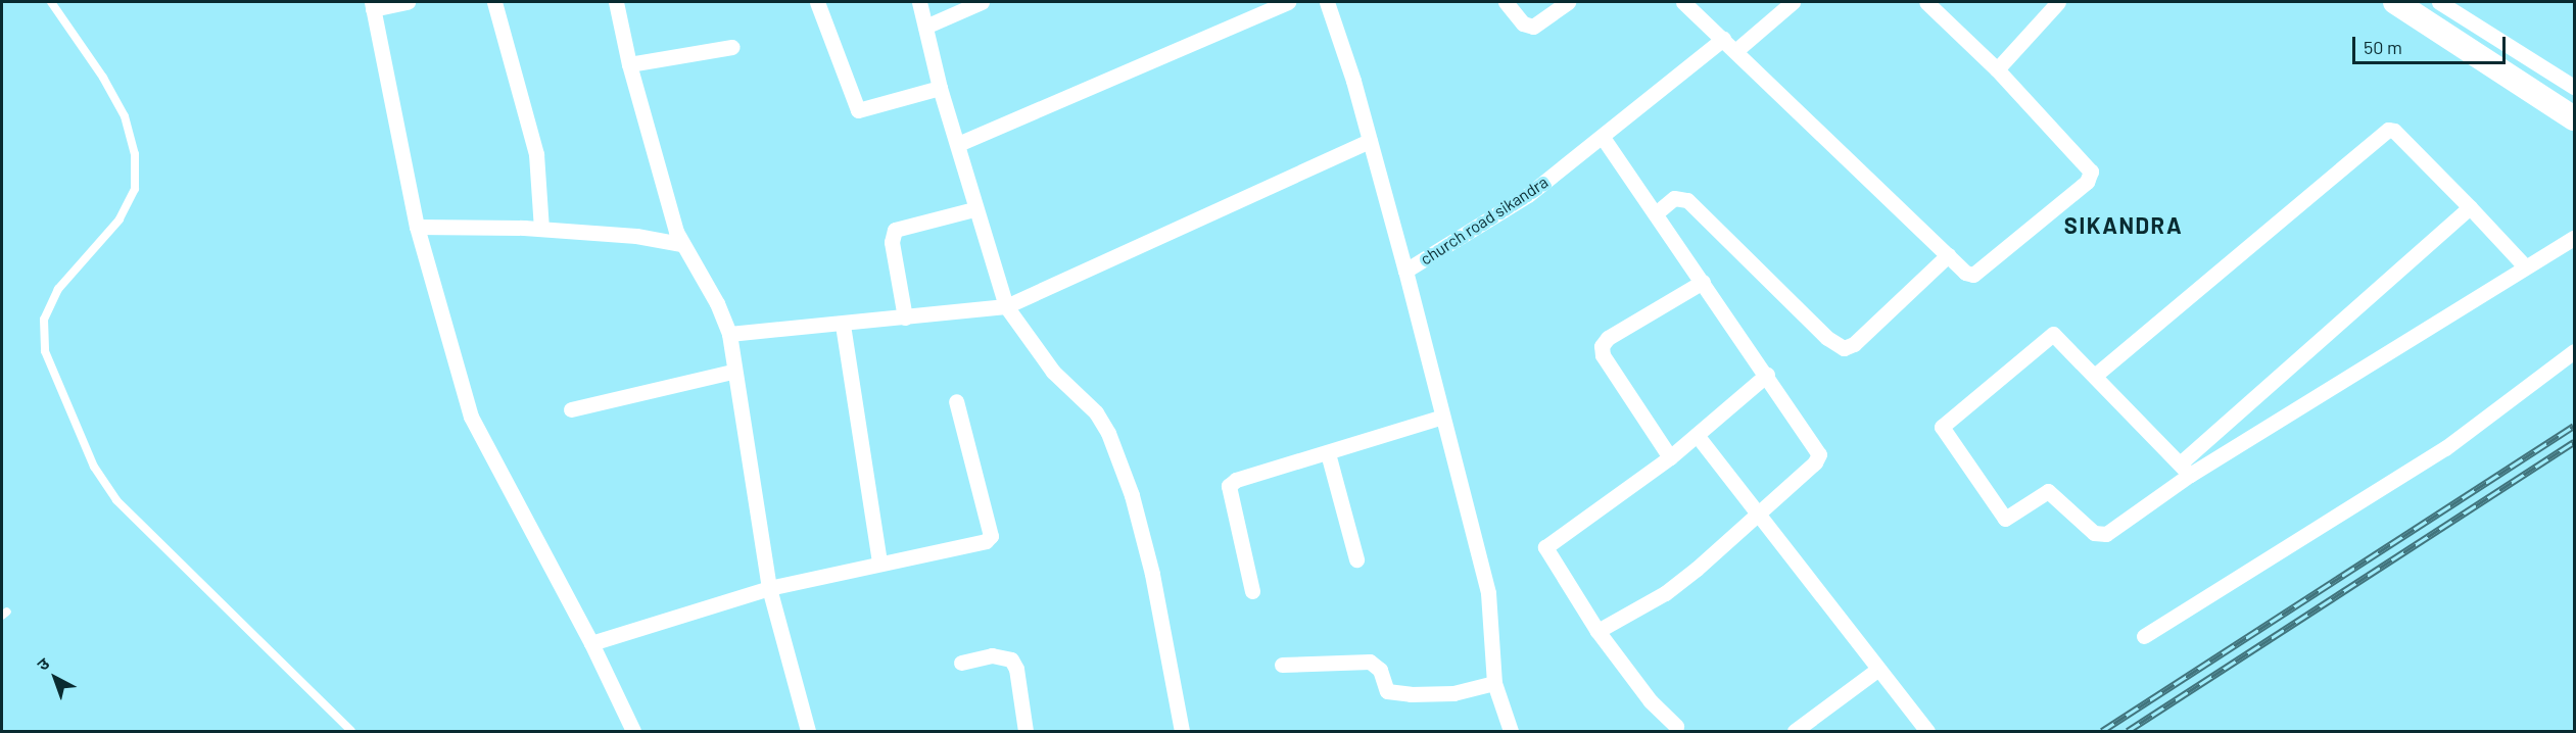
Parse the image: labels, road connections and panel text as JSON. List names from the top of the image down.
{
  "streets": {
    "street": ["church road sikandra"]
  },
  "districts": ["SIKANDRA"],
  "scale_bar": "50 m",
  "north": "top left"
}
